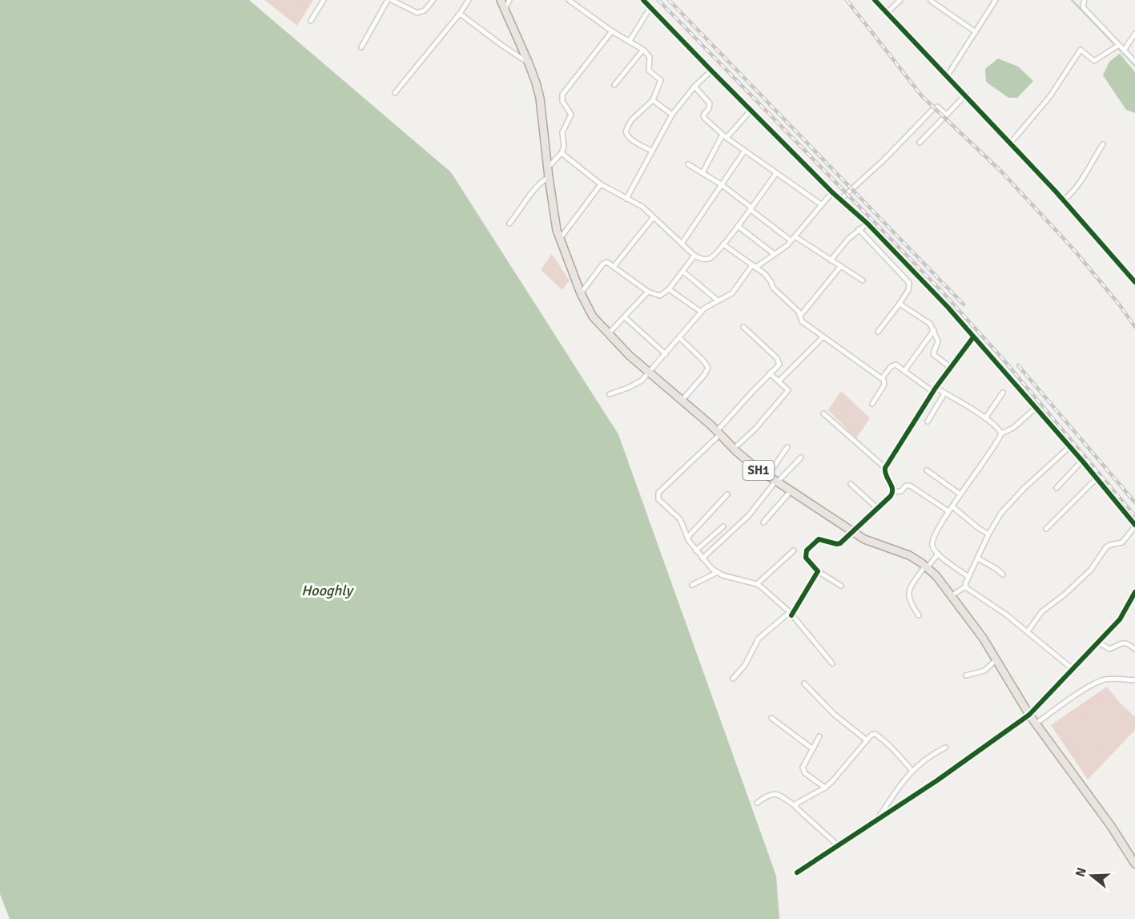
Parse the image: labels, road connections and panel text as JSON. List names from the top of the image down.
{
  "streets": {
    "main road": ["SH1"]
  },
  "water": ["Hooghly"],
  "north": "left"
}
